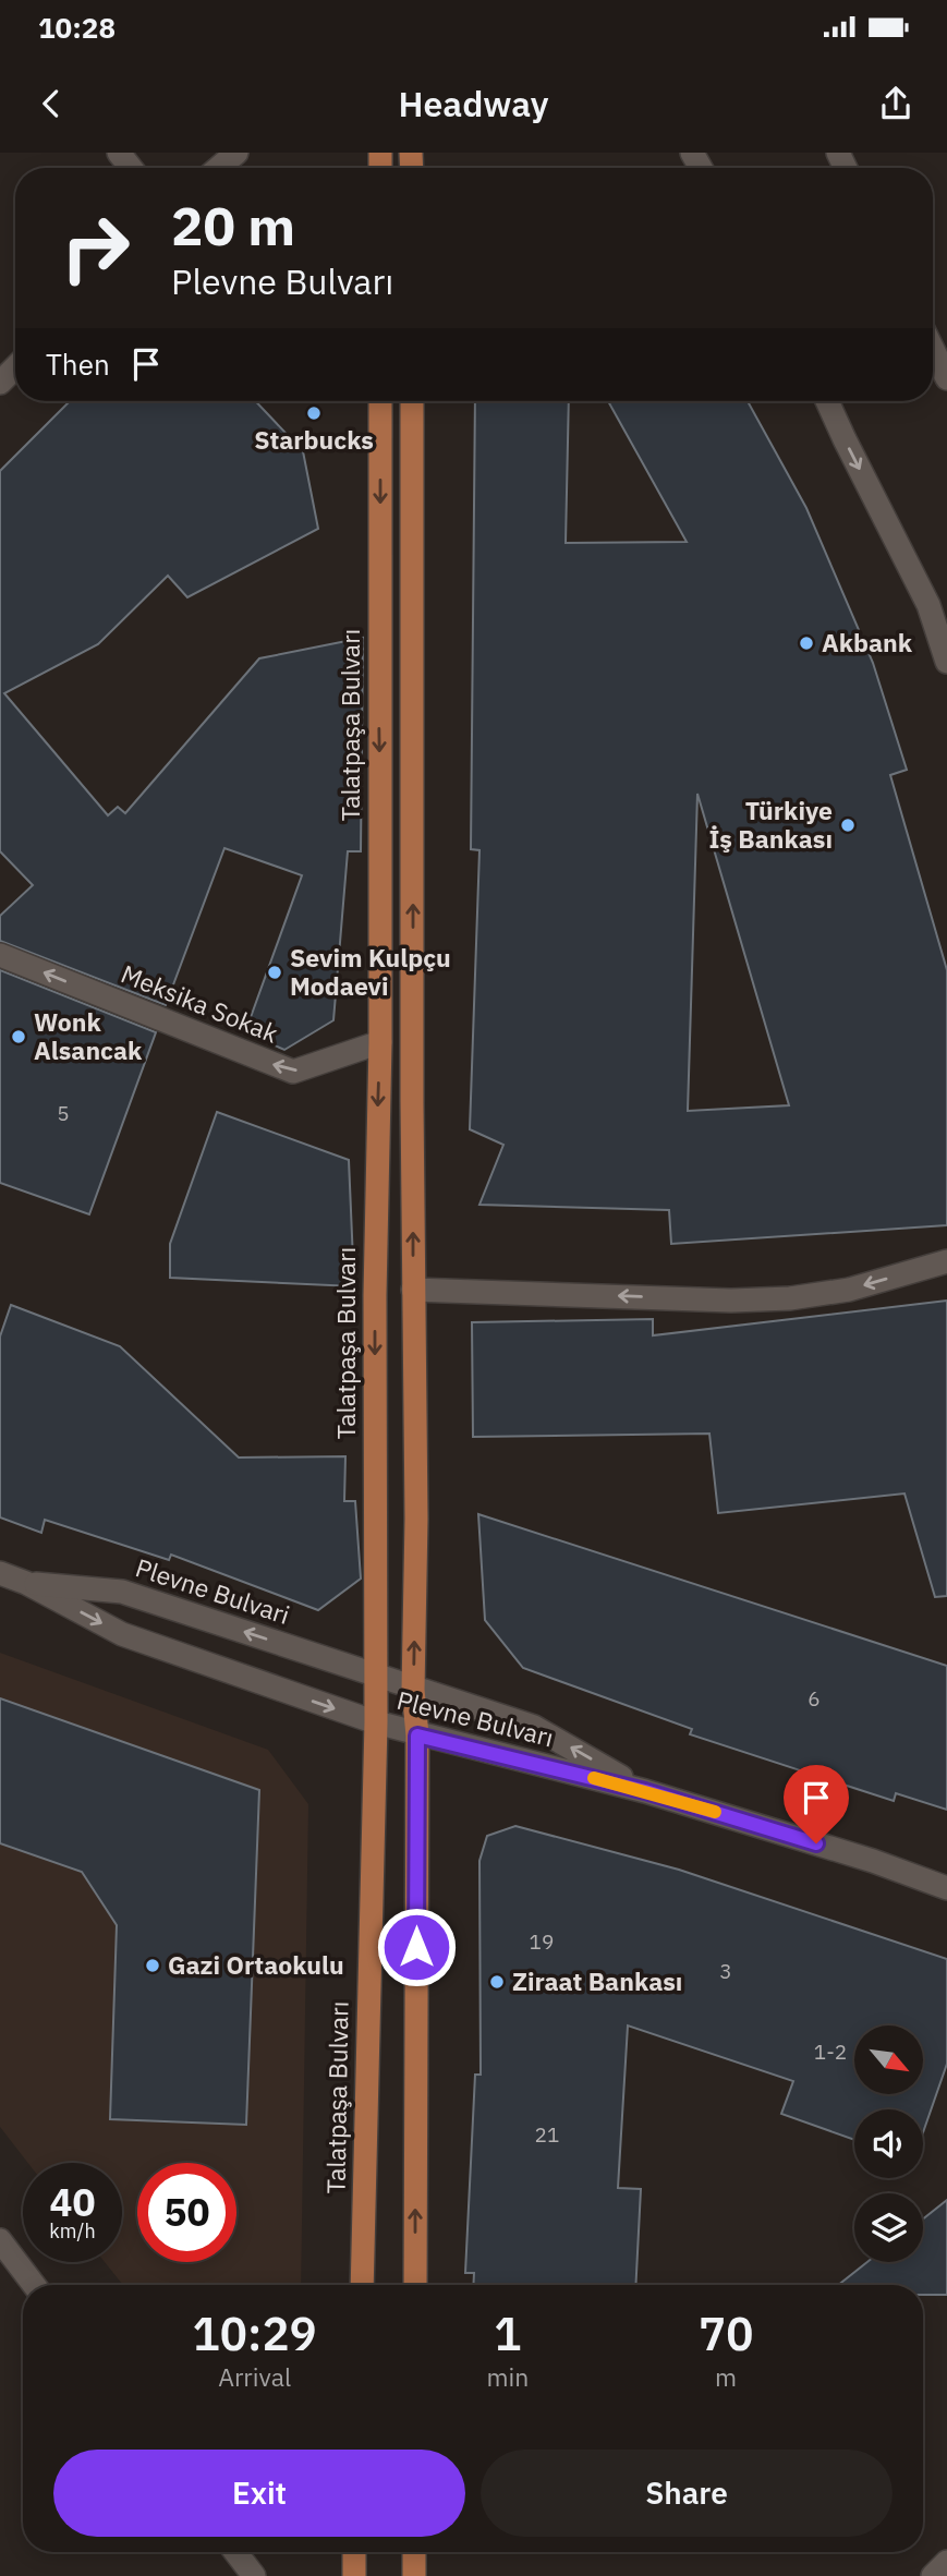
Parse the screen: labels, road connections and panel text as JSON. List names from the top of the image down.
{
  "streets": {
    "main road": ["Talatpaşa Bulvarı"],
    "street": ["Meksika Sokak", "Plevne Bulvari", "Plevne Bulvarı"]
  },
  "crossings": [
    ["Talatpaşa Bulvarı", "Meksika Sokak"],
    ["Talatpaşa Bulvarı", "Plevne Bulvari"],
    ["Talatpaşa Bulvarı", "Plevne Bulvarı"],
    ["Plevne Bulvari", "Plevne Bulvarı"]
  ],
  "one_way": ["Meksika Sokak", "Plevne Bulvari", "Plevne Bulvarı"],
  "places": [
    "Starbucks",
    "Akbank",
    "Türkiye İş Bankası",
    "Sevim Kulpçu Modaevi",
    "Wonk Alsancak",
    "Gazi Ortaokulu",
    "Ziraat Bankası"
  ],
  "house_numbers": [
    "5",
    "6",
    "19",
    "3",
    "1-2",
    "21"
  ],
  "north": "bottom right",
  "page": {
    "status": "10:28",
    "header": "Headway",
    "turn": ["20 m", "Plevne Bulvarı"],
    "then": "Then",
    "speed": "40 km/h",
    "limit": "50",
    "eta": [
      "10:29",
      "Arrival",
      "1",
      "min",
      "70",
      "m"
    ],
    "buttons": ["Exit", "Share"]
  }
}
